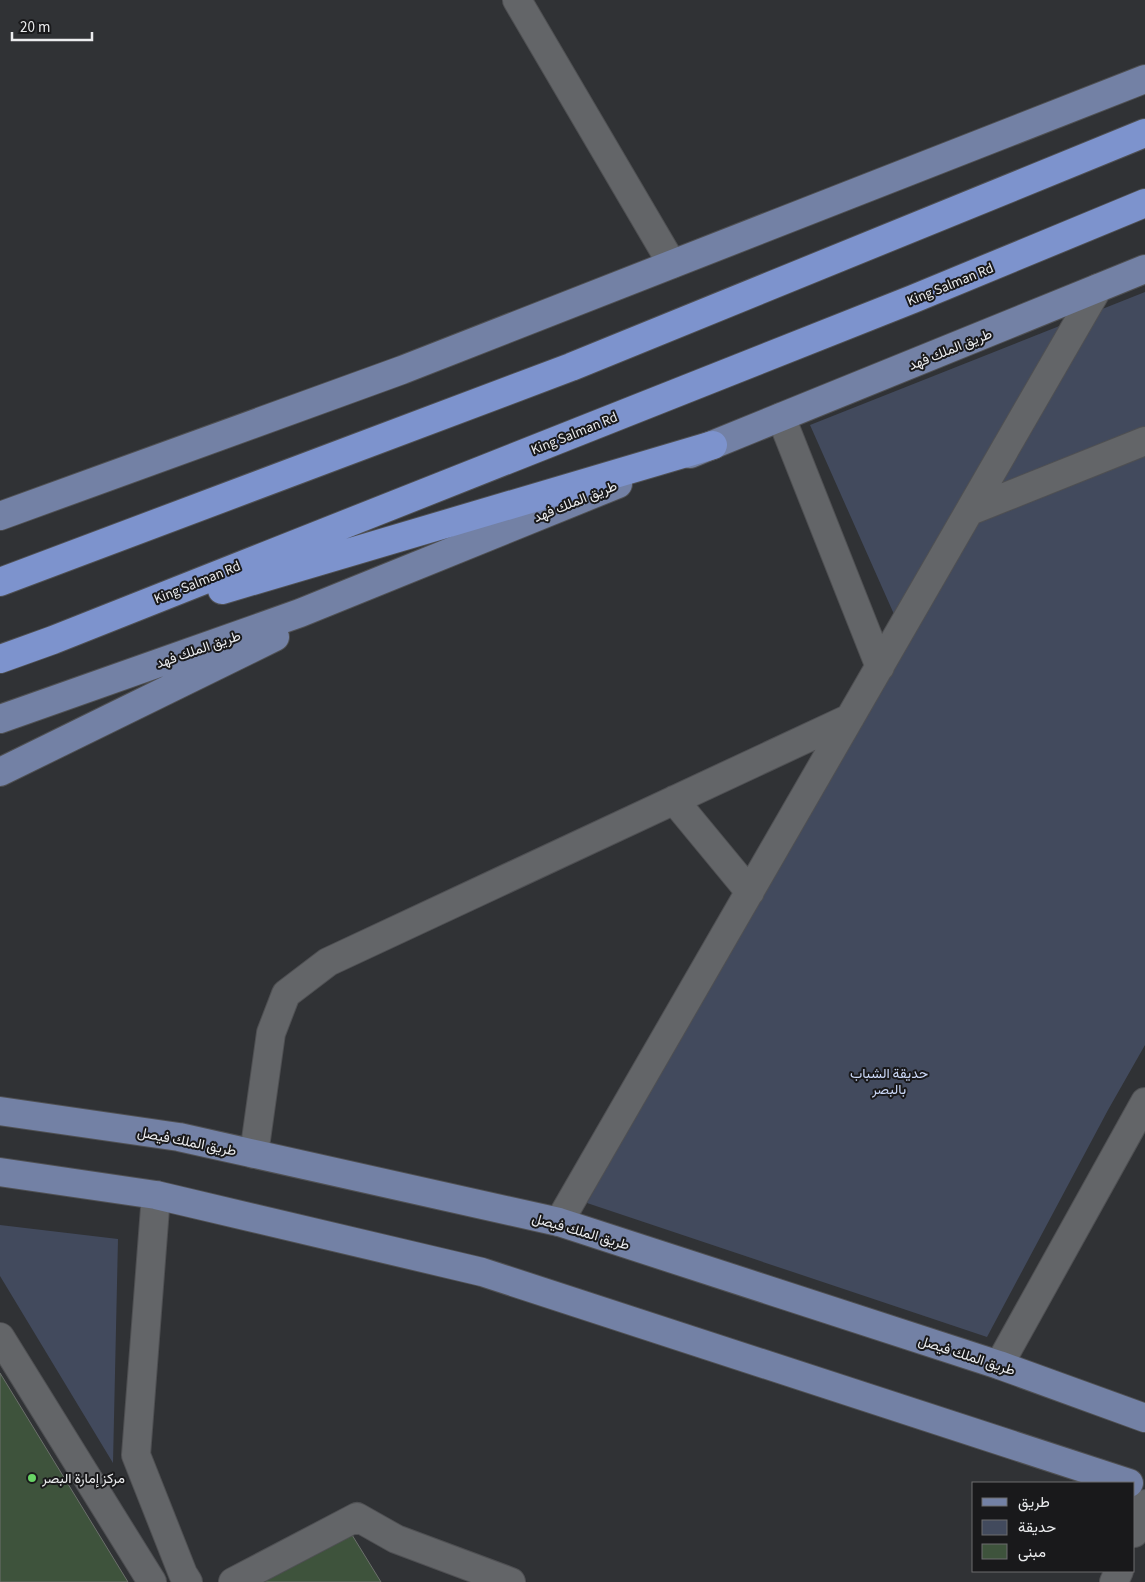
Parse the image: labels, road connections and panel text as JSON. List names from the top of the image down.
{
  "streets": {
    "highway": ["King Salman Rd"],
    "main road": ["طريق الملك فهد", "طريق الملك فيصل"]
  },
  "parks": ["حديقة الشباب بالبصر"],
  "places": ["مركز إمارة البصر"],
  "legend": ["طريق", "حديقة", "مبنى"],
  "scale_bar": "20 m"
}
